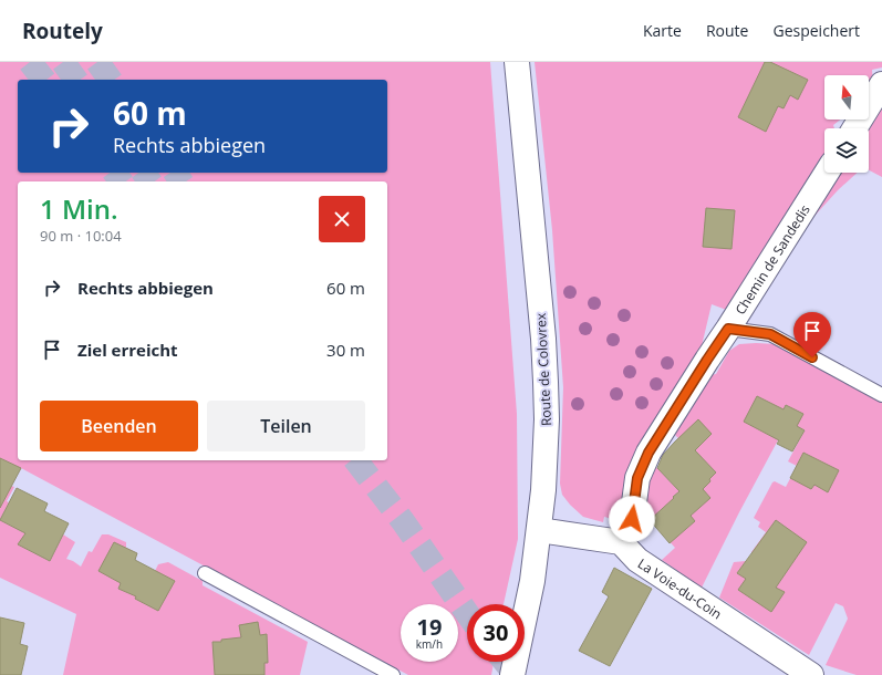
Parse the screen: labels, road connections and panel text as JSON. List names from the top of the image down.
{
  "streets": {
    "street": ["Chemin de Sandedis", "Route de Colovrex", "La Voie-du-Coin"]
  },
  "crossings": [
    ["Chemin de Sandedis", "La Voie-du-Coin"]
  ],
  "north": "top",
  "page": {
    "header": "Routely",
    "nav": ["Karte", "Route", "Gespeichert"],
    "turn": ["60 m", "Rechts abbiegen"],
    "heading": ["1 Min.", "90 m · 10:04"],
    "list": [
      {
        "name": "Rechts abbiegen",
        "value": "60 m"
      },
      {
        "name": "Ziel erreicht",
        "value": "30 m"
      }
    ],
    "buttons": ["Beenden", "Teilen"],
    "speed": "19 km/h",
    "limit": "30"
  }
}
